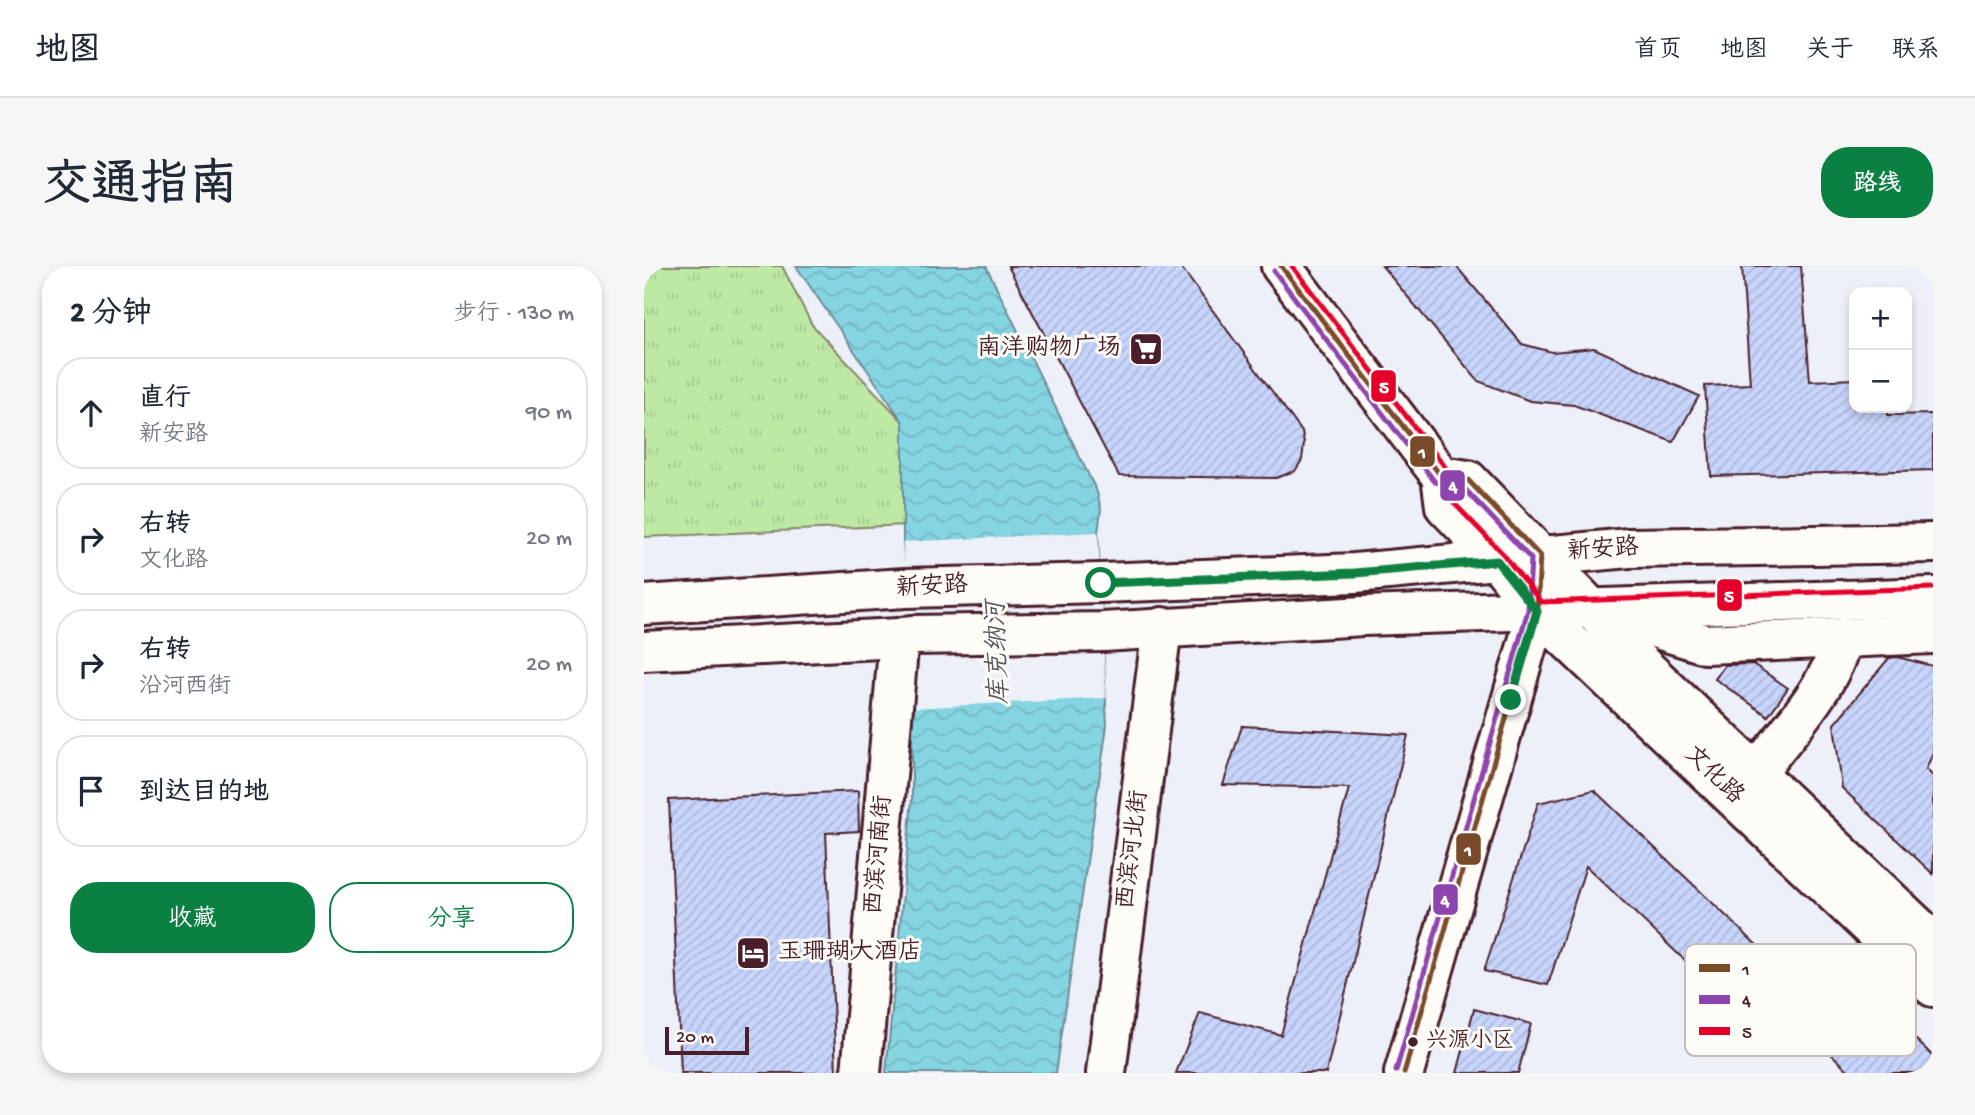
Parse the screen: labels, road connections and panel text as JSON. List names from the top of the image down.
{
  "streets": {
    "main road": [
      "新安路",
      "文化路",
      "西滨河北街",
      "西滨河南街"
    ]
  },
  "crossings": [
    ["新安路", "文化路"],
    ["新安路", "西滨河北街"],
    ["新安路", "西滨河南街"]
  ],
  "water": ["库克纳河"],
  "places": {
    "supermarket": ["南洋购物广场"],
    "hotel": ["玉珊瑚大酒店"],
    "other": ["兴源小区"]
  },
  "lines": ["transit line 1", "transit line 5", "transit line 4"],
  "legend": ["1", "4", "5"],
  "scale_bar": "20 m",
  "page": {
    "header": "地图",
    "nav": [
      "首页",
      "地图",
      "关于",
      "联系"
    ],
    "title": "交通指南",
    "buttons": [
      "路线",
      ["收藏", "分享"]
    ],
    "heading": ["2 分钟", "步行 · 130 m"],
    "map_buttons": ["+", "−"],
    "list": [
      ["直行", "新安路", "90 m"],
      ["右转", "文化路", "20 m"],
      ["右转", "沿河西街", "20 m"],
      "到达目的地"
    ],
    "scale": "20 m"
  }
}
